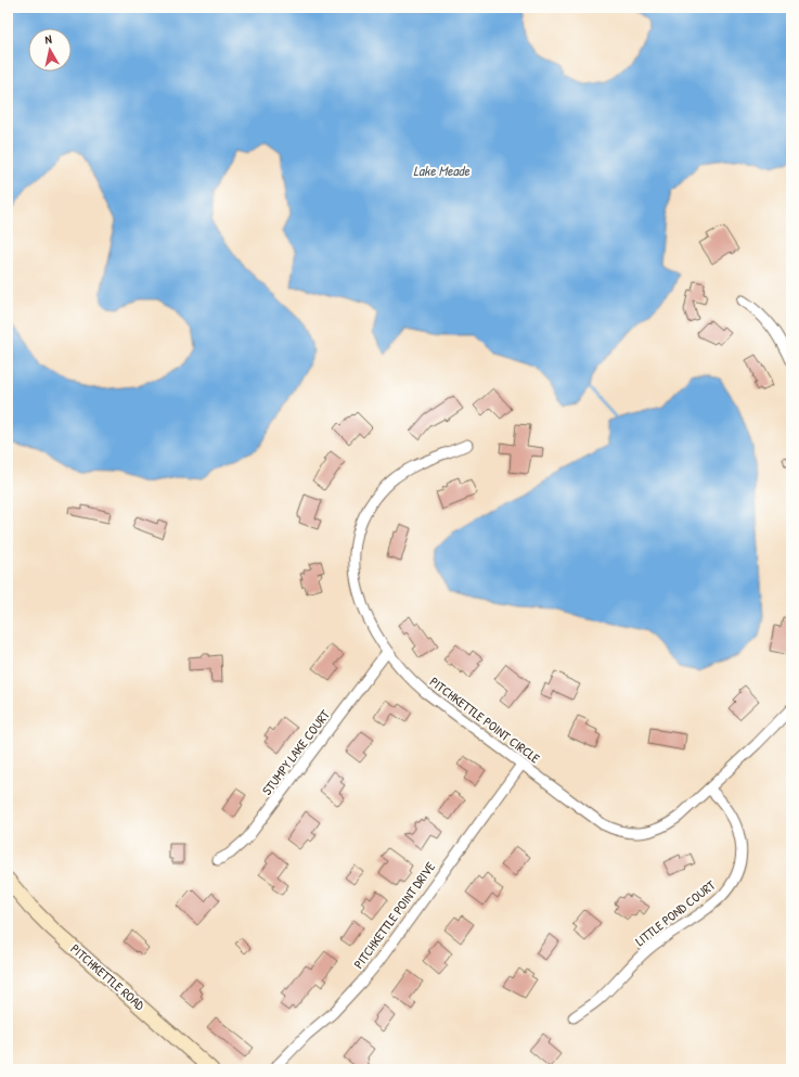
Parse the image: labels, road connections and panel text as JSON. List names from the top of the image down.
{
  "streets": {
    "main road": ["PITCHKETTLE ROAD"],
    "street": [
      "PITCHKETTLE POINT CIRCLE",
      "STUMPY LAKE COURT",
      "LITTLE POND COURT",
      "PITCHKETTLE POINT DRIVE"
    ]
  },
  "crossings": [
    ["PITCHKETTLE POINT CIRCLE", "STUMPY LAKE COURT"],
    ["PITCHKETTLE POINT CIRCLE", "LITTLE POND COURT"],
    ["PITCHKETTLE POINT CIRCLE", "PITCHKETTLE POINT DRIVE"]
  ],
  "water": ["Lake Meade"],
  "north": "top"
}
